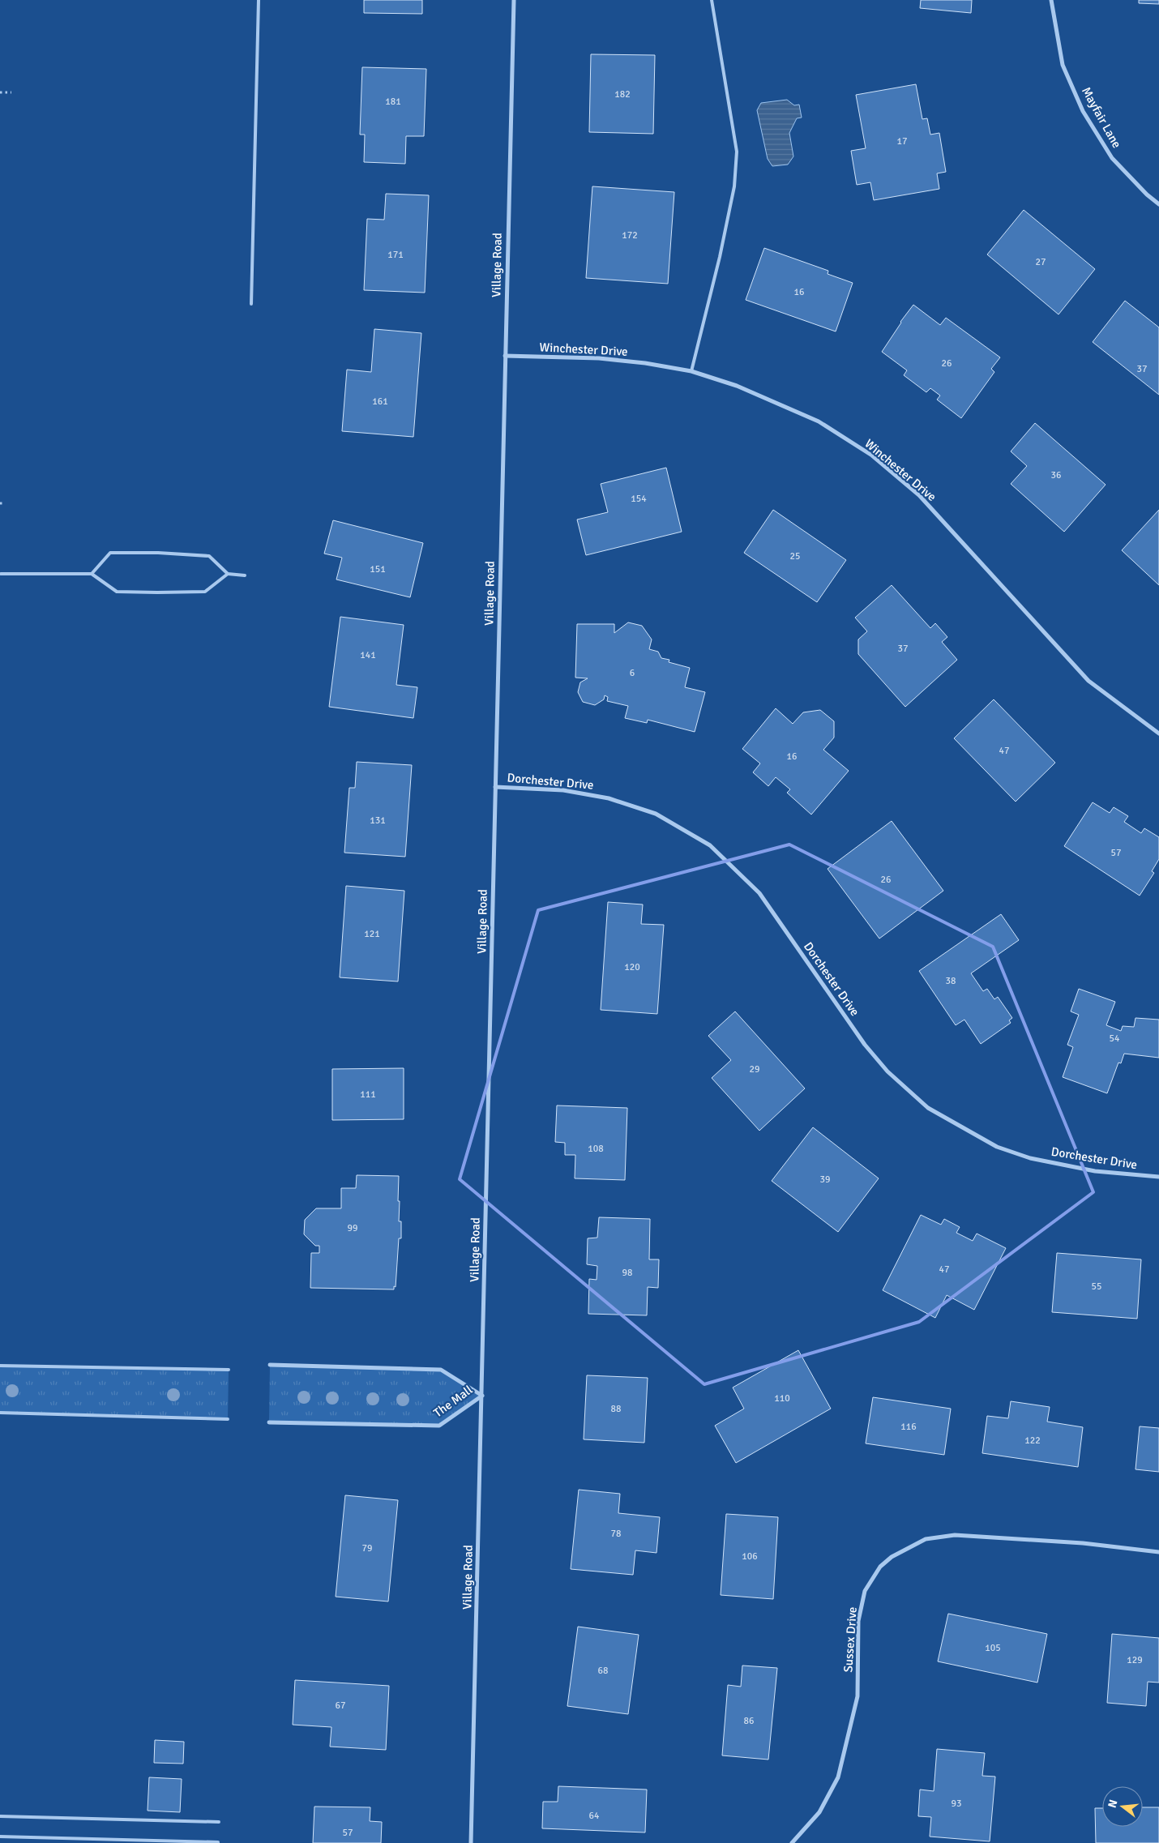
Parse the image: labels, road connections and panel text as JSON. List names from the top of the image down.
{
  "streets": {
    "street": [
      "Mayfair Lane",
      "Village Road",
      "Winchester Drive",
      "Dorchester Drive",
      "The Mall",
      "Sussex Drive"
    ]
  },
  "crossings": [
    ["Village Road", "Winchester Drive"],
    ["Village Road", "Dorchester Drive"],
    ["Village Road", "The Mall"]
  ],
  "house_numbers": [
    "182",
    "181",
    "17",
    "172",
    "171",
    "27",
    "16",
    "26",
    "37",
    "161",
    "36",
    "154",
    "25",
    "151",
    "37",
    "141",
    "6",
    "47",
    "16",
    "131",
    "57",
    "26",
    "121",
    "120",
    "38",
    "54",
    "29",
    "111",
    "108",
    "39",
    "99",
    "47",
    "98",
    "55",
    "110",
    "88",
    "116",
    "122",
    "78",
    "79",
    "106",
    "105",
    "129",
    "68",
    "67",
    "86",
    "93",
    "64",
    "57"
  ],
  "north": "left"
}
